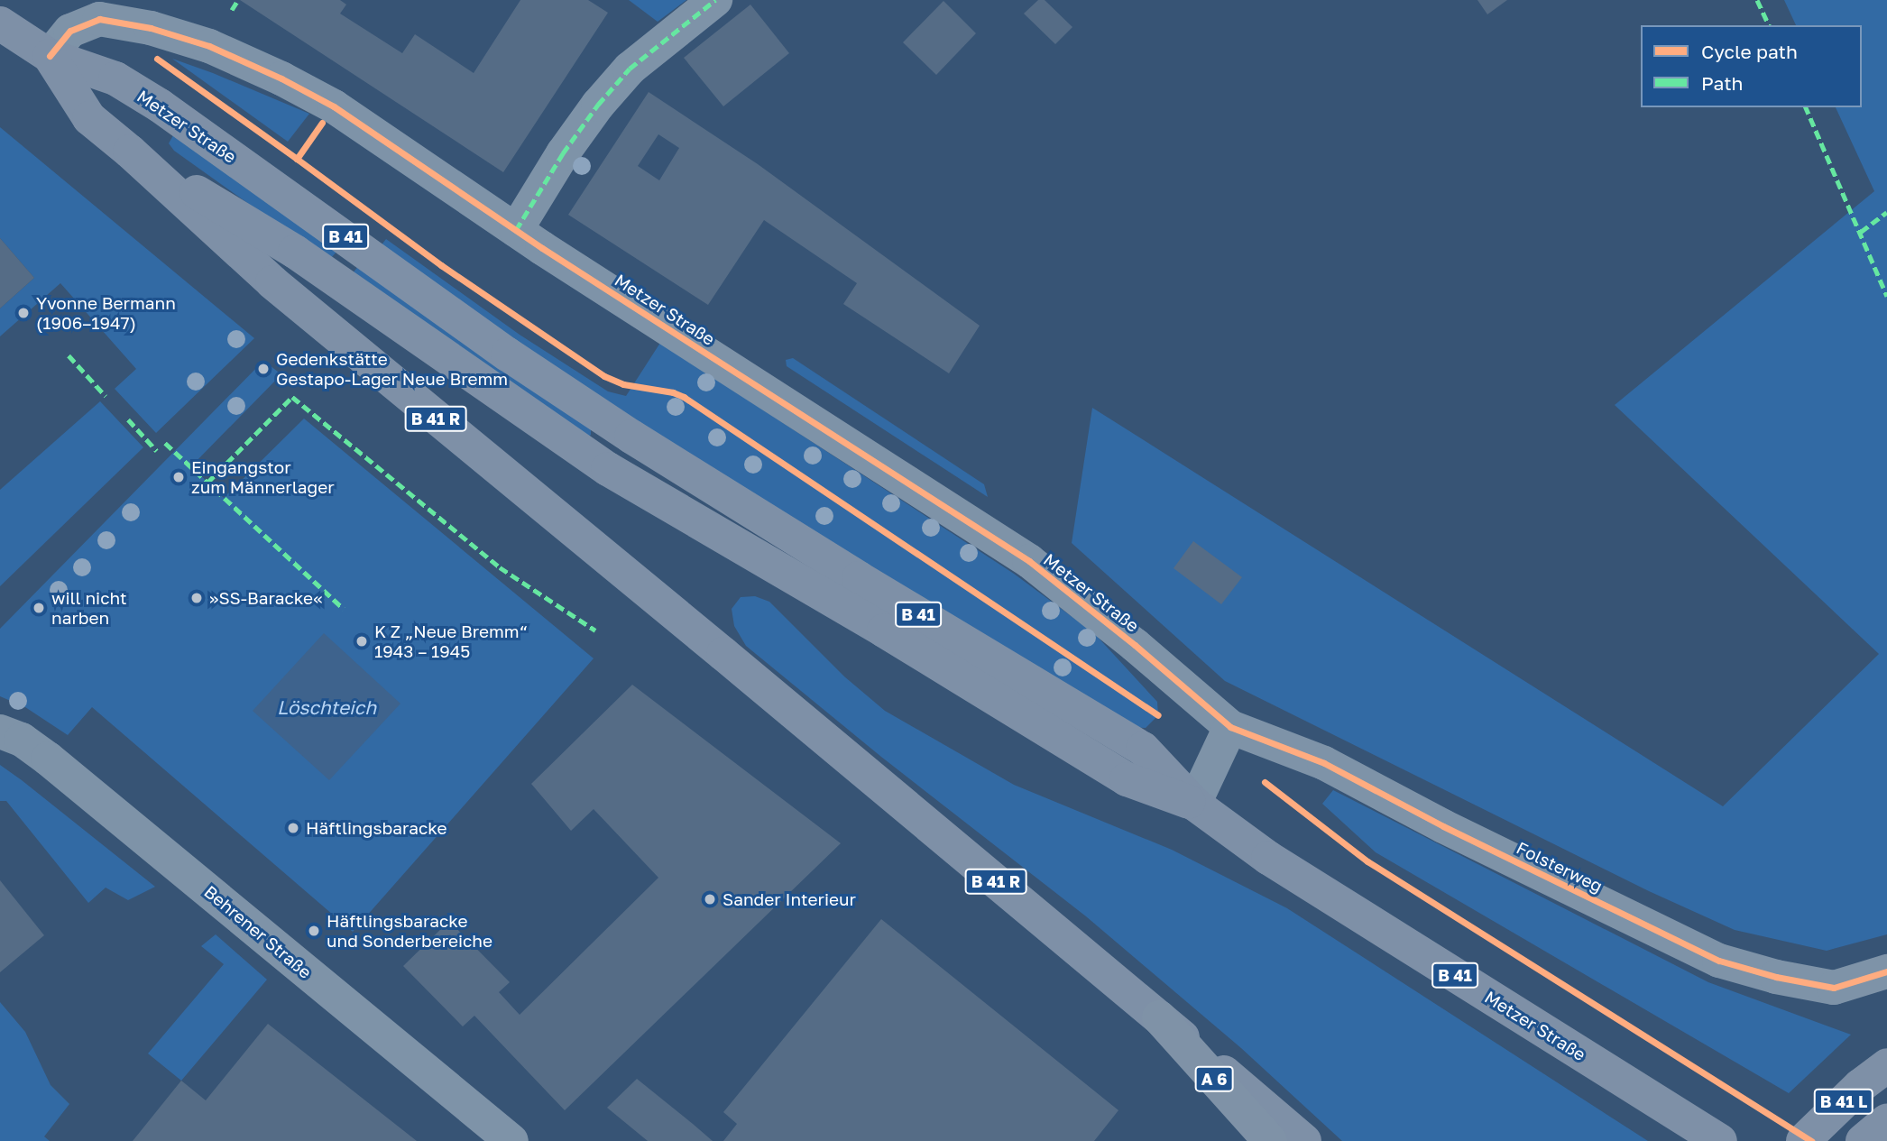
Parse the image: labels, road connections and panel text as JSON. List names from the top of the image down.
{
  "streets": {
    "highway": ["A 6"],
    "main road": [
      "Metzer Straße",
      "B 41",
      "B 41 R",
      "B 41 L"
    ],
    "street": ["Folsterweg", "Behrener Straße"]
  },
  "crossings": [
    ["Metzer Straße", "B 41 R"],
    ["Metzer Straße", "Folsterweg"],
    ["Metzer Straße", "A 6"],
    ["B 41 R", "A 6"]
  ],
  "water": ["Löschteich"],
  "places": [
    "Yvonne Bermann (1906–1947)",
    "Gedenkstätte Gestapo-Lager Neue Bremm",
    "Eingangstor zum Männerlager",
    "»SS-Baracke«",
    "will nicht narben",
    "K Z „Neue Bremm“ 1943 – 1945",
    "Häftlingsbaracke",
    "Sander Interieur",
    "Häftlingsbaracke und Sonderbereiche"
  ],
  "legend": ["Cycle path", "Path"]
}
